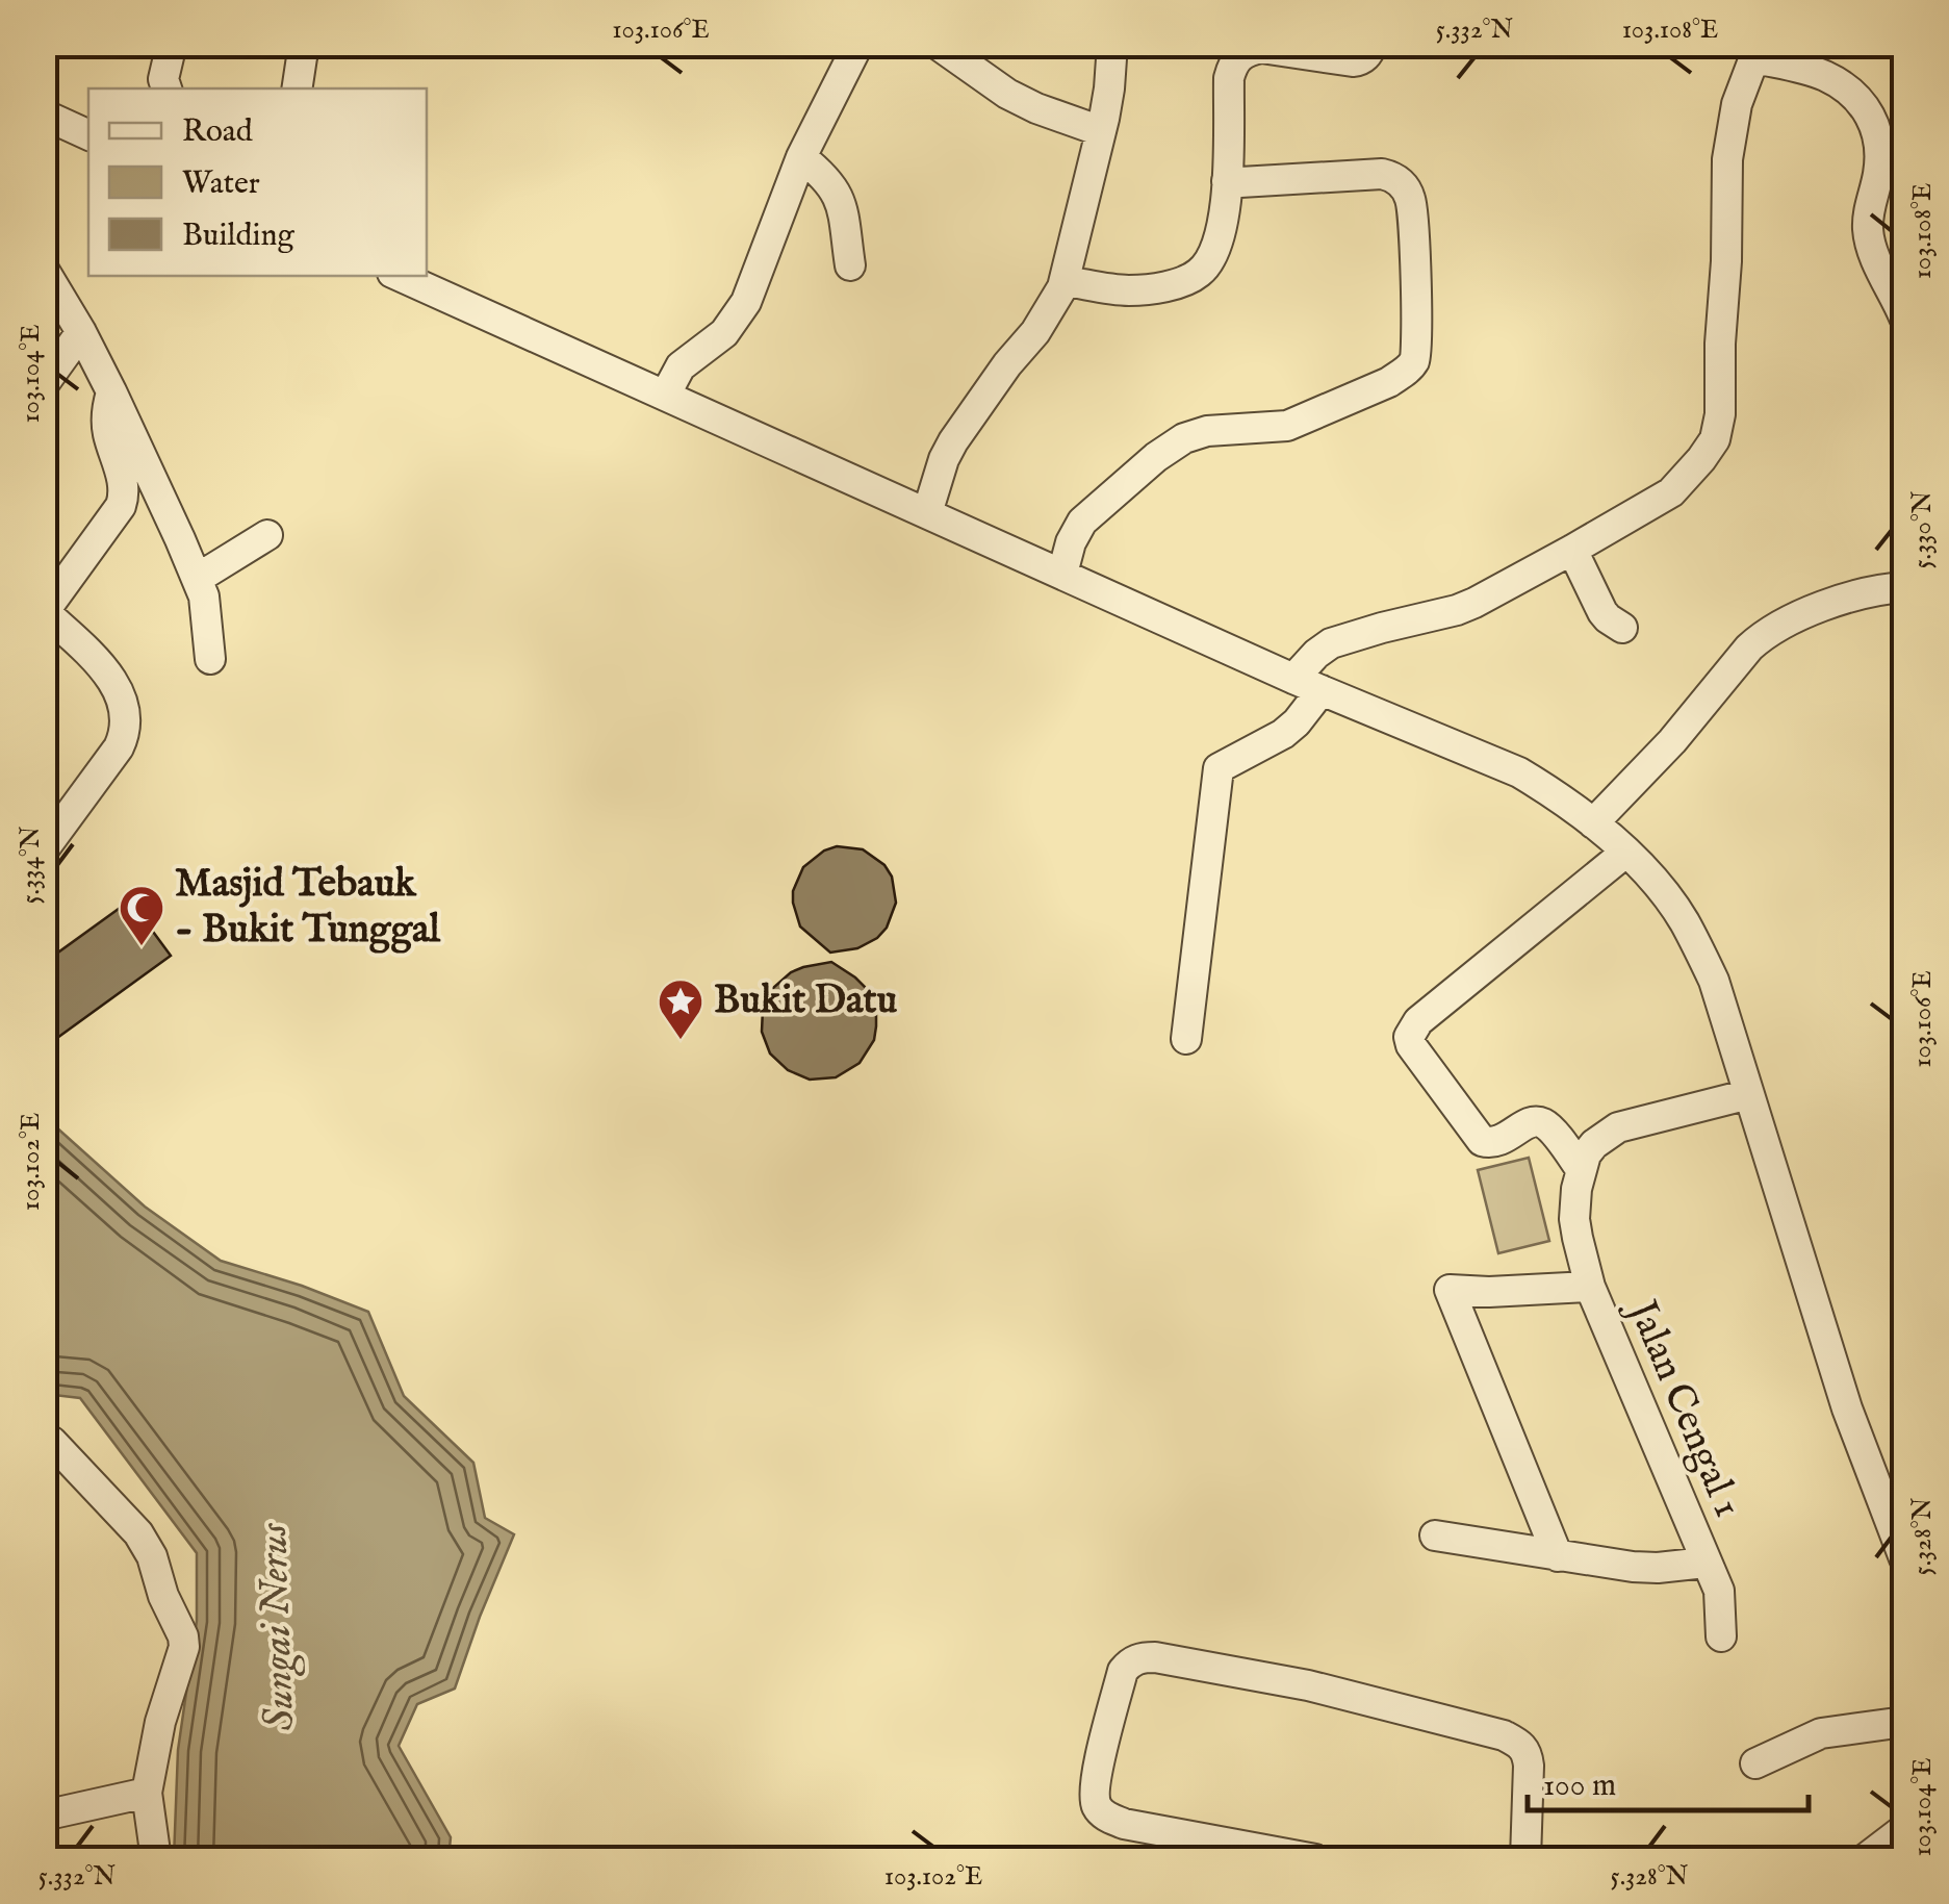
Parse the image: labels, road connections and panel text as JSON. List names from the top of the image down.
{
  "streets": {
    "street": ["Jalan Cengal 1"]
  },
  "water": ["Sungai Nerus"],
  "places": {
    "mosque": ["Masjid Tebauk - Bukit Tunggal"],
    "place": ["Bukit Datu"]
  },
  "legend": ["Road", "Water", "Building"],
  "scale_bar": "100 m",
  "coordinates": [
    "103.106°E",
    "5.332°N",
    "103.108°E",
    "103.104°E",
    "5.330°N",
    "5.334°N",
    "103.102°E",
    "5.328°N"
  ]
}
